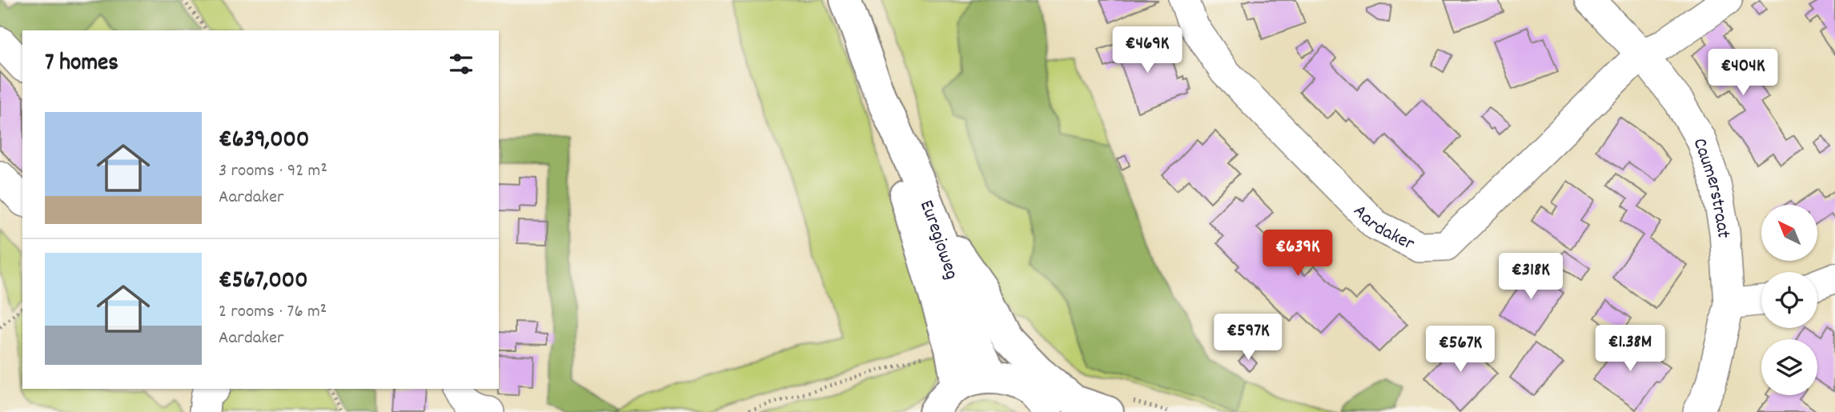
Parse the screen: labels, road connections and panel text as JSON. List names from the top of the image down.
{
  "streets": {
    "main road": ["Euregioweg"],
    "street": ["Caumerstraat", "Aardaker"]
  },
  "crossings": [
    ["Caumerstraat", "Aardaker"]
  ],
  "north": "top left",
  "page": {
    "price": [
      "€469K",
      "€404K",
      "€639K",
      "€318K",
      "€597K",
      "€1.38M",
      "€567K"
    ],
    "heading": "7 homes",
    "list": [
      {
        "name": "€639,000",
        "note": "3 rooms · 92 m² · Aardaker"
      },
      {
        "name": "€567,000",
        "note": "2 rooms · 76 m² · Aardaker"
      }
    ]
  }
}
